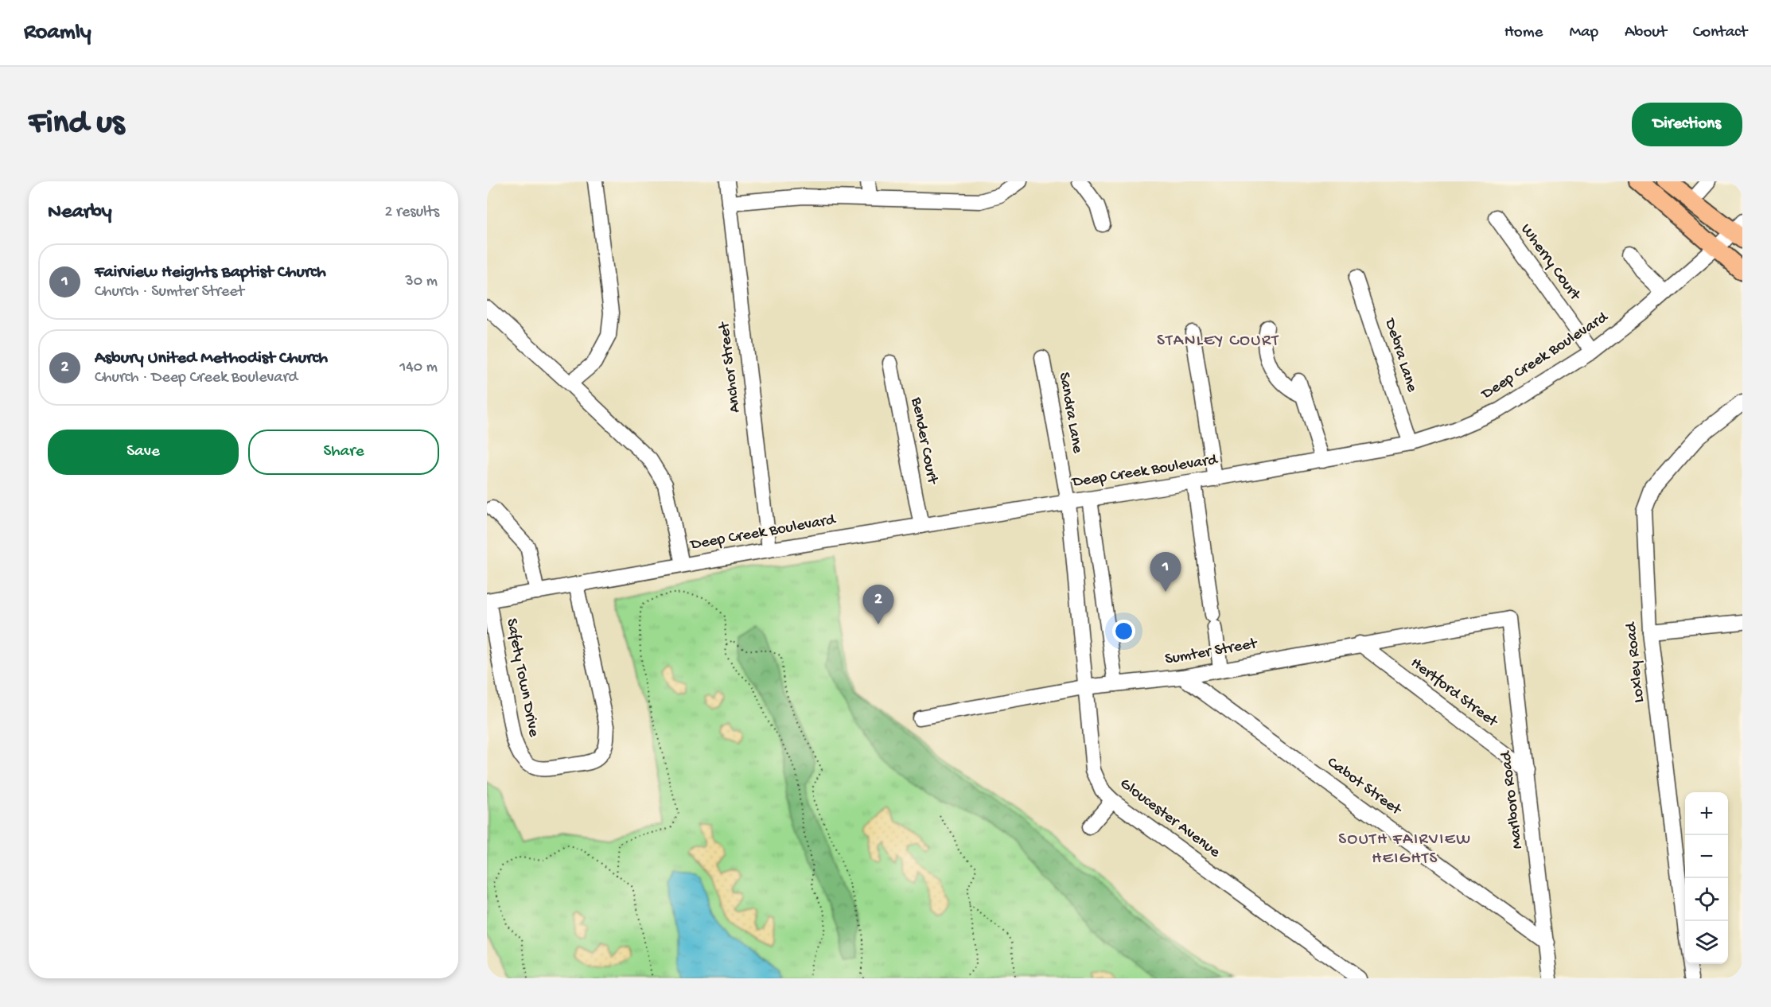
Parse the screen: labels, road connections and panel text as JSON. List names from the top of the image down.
{
  "streets": {
    "street": [
      "Wherry Court",
      "Debra Lane",
      "Deep Creek Boulevard",
      "Anchor Street",
      "Sandra Lane",
      "Bender Court",
      "Sumter Street",
      "Loxley Road",
      "Safety Town Drive",
      "Hertford Street",
      "Cabot Street",
      "Marlboro Road",
      "Gloucester Avenue"
    ]
  },
  "crossings": [
    ["Wherry Court", "Deep Creek Boulevard"],
    ["Debra Lane", "Deep Creek Boulevard"],
    ["Deep Creek Boulevard", "Anchor Street"],
    ["Deep Creek Boulevard", "Sandra Lane"],
    ["Deep Creek Boulevard", "Bender Court"],
    ["Deep Creek Boulevard", "Safety Town Drive"],
    ["Deep Creek Boulevard", "Gloucester Avenue"],
    ["Sandra Lane", "Gloucester Avenue"],
    ["Sumter Street", "Hertford Street"],
    ["Sumter Street", "Cabot Street"],
    ["Sumter Street", "Marlboro Road"],
    ["Sumter Street", "Gloucester Avenue"],
    ["Hertford Street", "Marlboro Road"],
    ["Cabot Street", "Marlboro Road"]
  ],
  "districts": ["STANLEY COURT", "SOUTH FAIRVIEW HEIGHTS"],
  "page": {
    "header": "Roamly",
    "nav": [
      "Home",
      "Map",
      "About",
      "Contact"
    ],
    "buttons": [
      "Directions",
      ["Save", "Share"]
    ],
    "title": "Find us",
    "heading": ["Nearby", "2 results"],
    "list": [
      {
        "mark": "1",
        "name": "Fairview Heights Baptist Church",
        "note": "Church · Sumter Street",
        "value": "30 m"
      },
      {
        "mark": "2",
        "name": "Asbury United Methodist Church",
        "note": "Church · Deep Creek Boulevard",
        "value": "140 m"
      }
    ],
    "pins": ["1", "2"],
    "map_buttons": ["+", "−"]
  }
}
